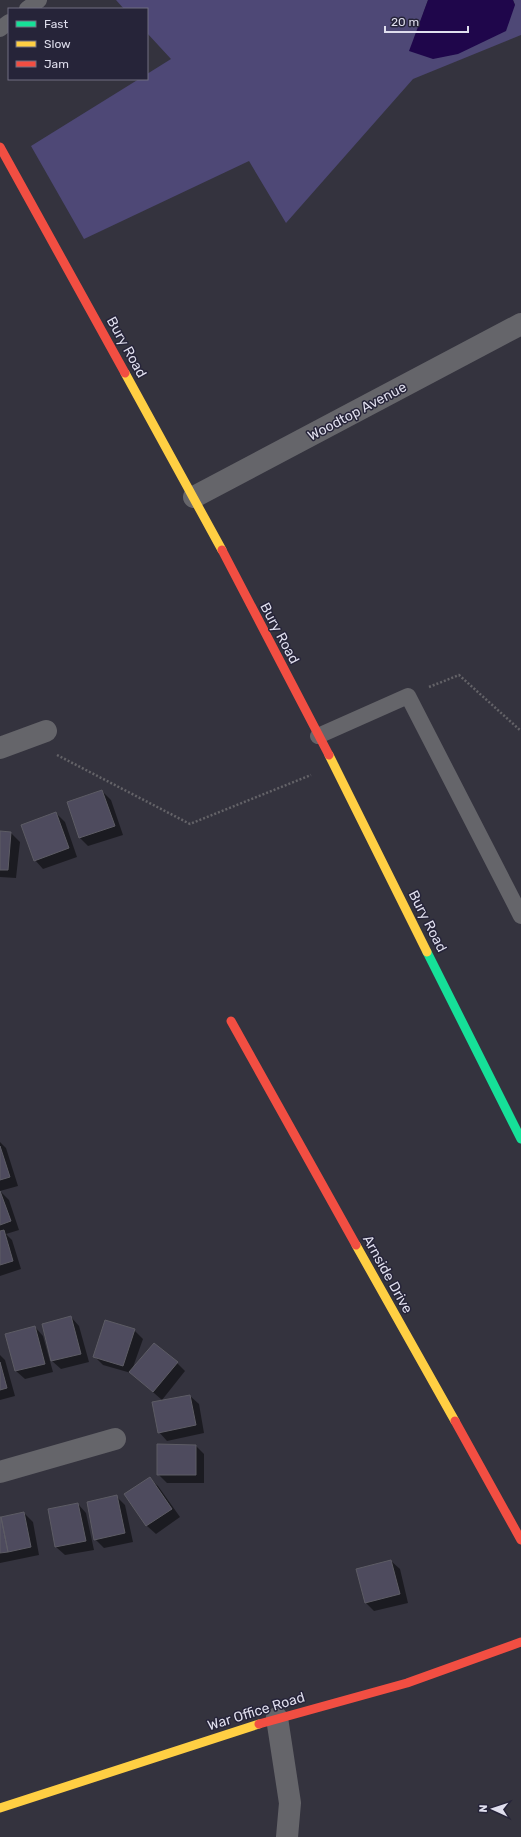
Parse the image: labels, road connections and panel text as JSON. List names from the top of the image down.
{
  "streets": {
    "street": [
      "Bury Road",
      "Woodtop Avenue",
      "Arnside Drive",
      "War Office Road"
    ]
  },
  "crossings": [
    ["Bury Road", "Woodtop Avenue"]
  ],
  "legend": ["Fast", "Slow", "Jam"],
  "scale_bar": "20 m",
  "north": "left"
}
